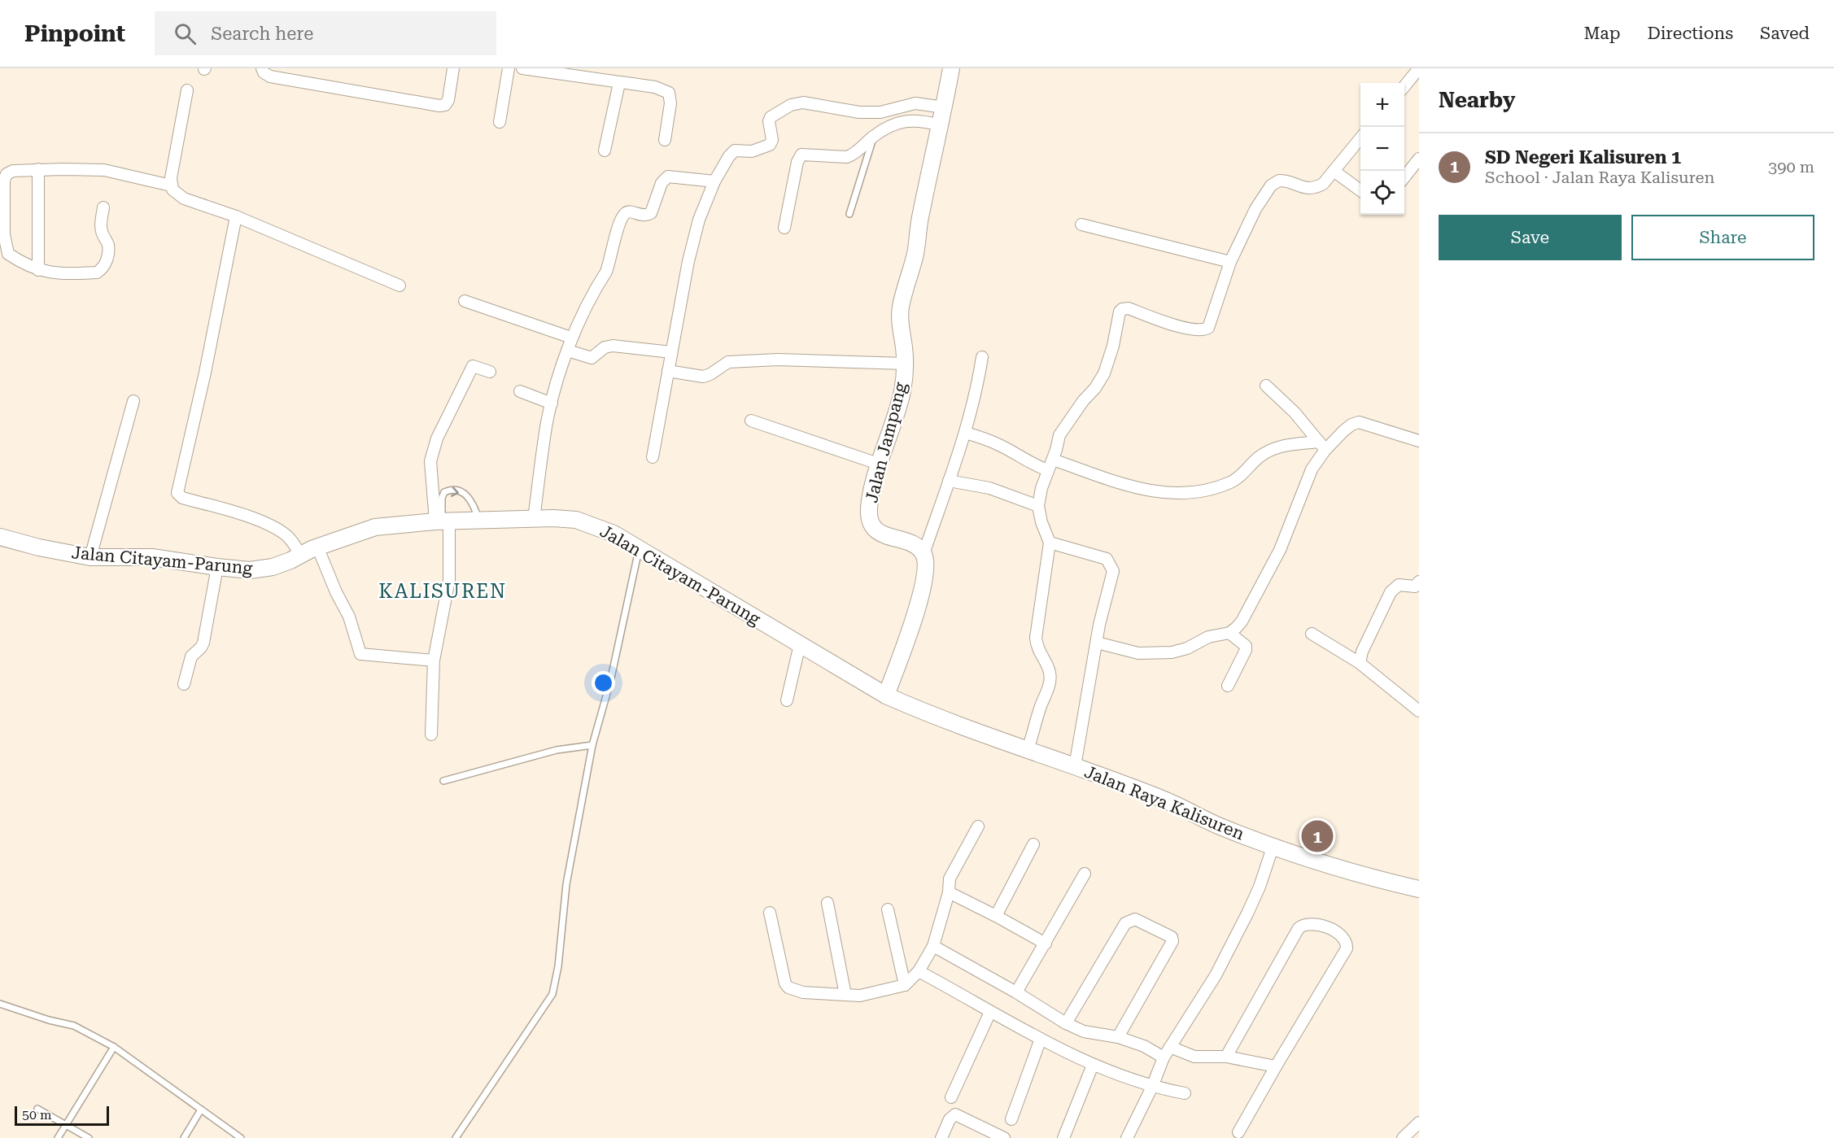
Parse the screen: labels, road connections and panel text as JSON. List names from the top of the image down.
{
  "streets": {
    "main road": ["Jalan Jampang", "Jalan Citayam-Parung", "Jalan Raya Kalisuren"]
  },
  "crossings": [
    ["Jalan Citayam-Parung", "Jalan Raya Kalisuren"]
  ],
  "districts": ["KALISUREN"],
  "scale_bar": "50 m",
  "page": {
    "header": "Pinpoint",
    "search": "Search here",
    "nav": ["Map", "Directions", "Saved"],
    "heading": "Nearby",
    "map_buttons": ["+", "−"],
    "list": [
      {
        "mark": "1",
        "name": "SD Negeri Kalisuren 1",
        "note": "School · Jalan Raya Kalisuren",
        "value": "390 m"
      }
    ],
    "buttons": ["Save", "Share"],
    "pins": "1",
    "scale": "50 m"
  }
}
